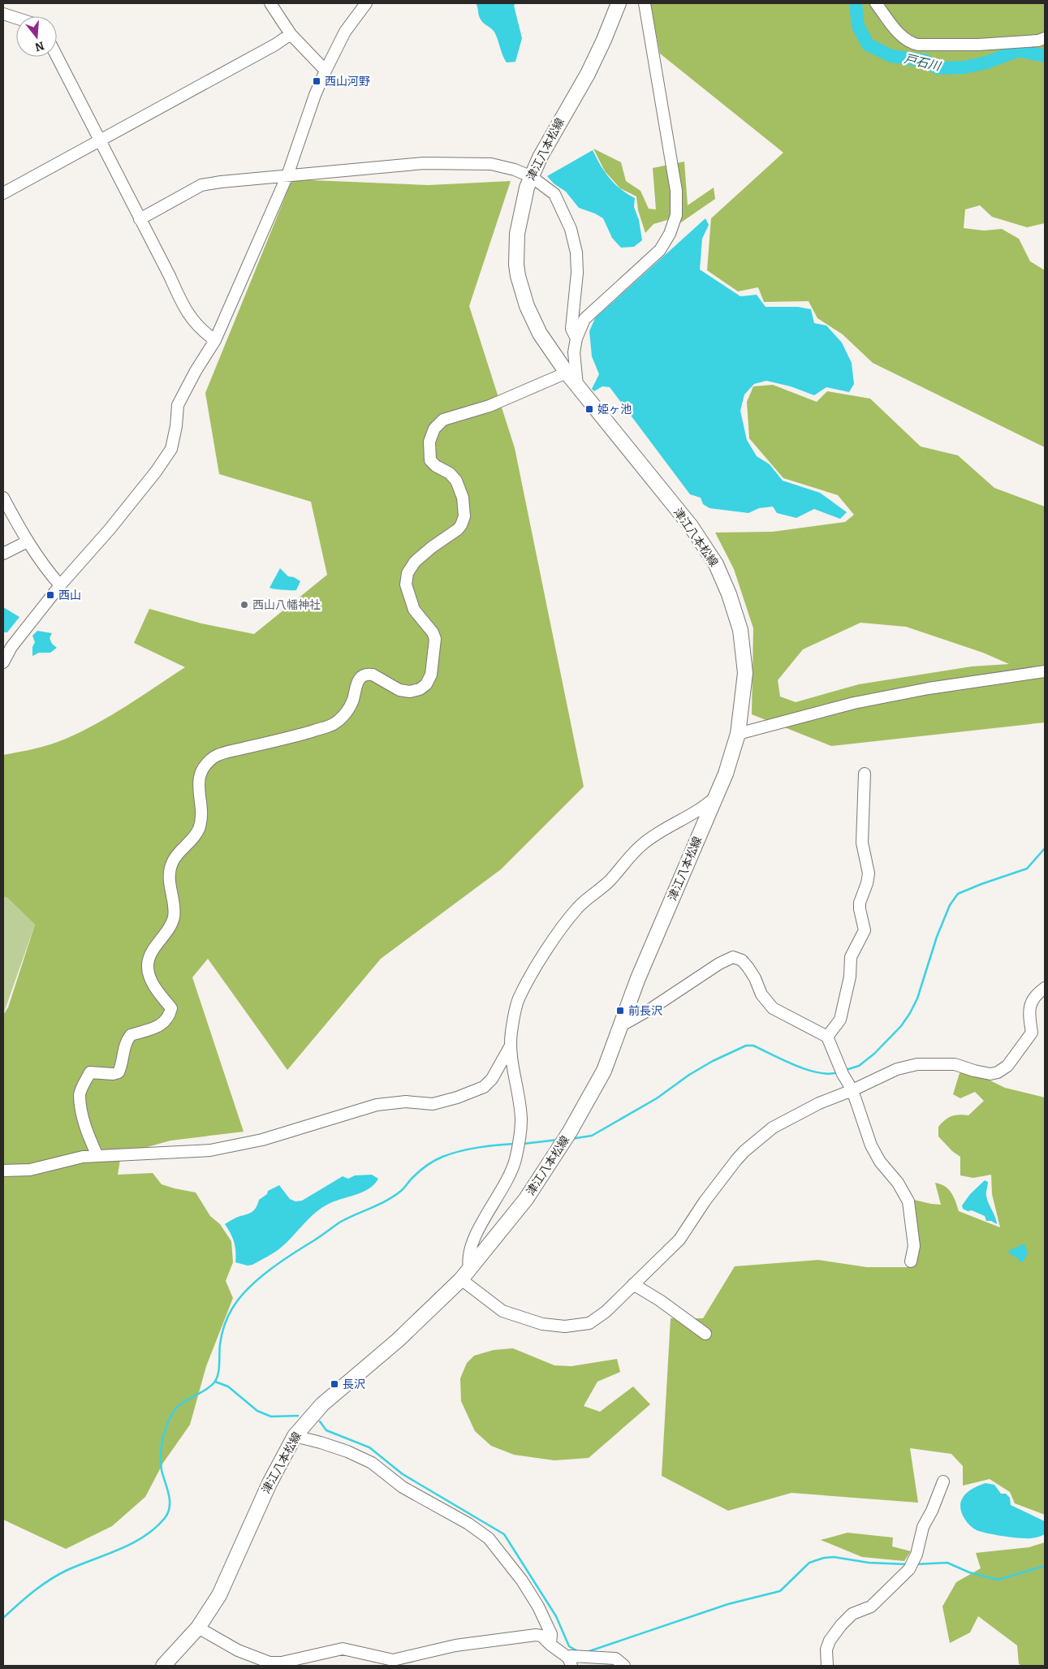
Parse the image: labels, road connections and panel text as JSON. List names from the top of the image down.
{
  "streets": {
    "main road": ["津江八本松線"]
  },
  "water": ["戸石川"],
  "places": {
    "transit": [
      "西山河野",
      "姫ヶ池",
      "西山",
      "前長沢",
      "長沢"
    ],
    "other": ["西山八幡神社"]
  },
  "north": "bottom"
}
